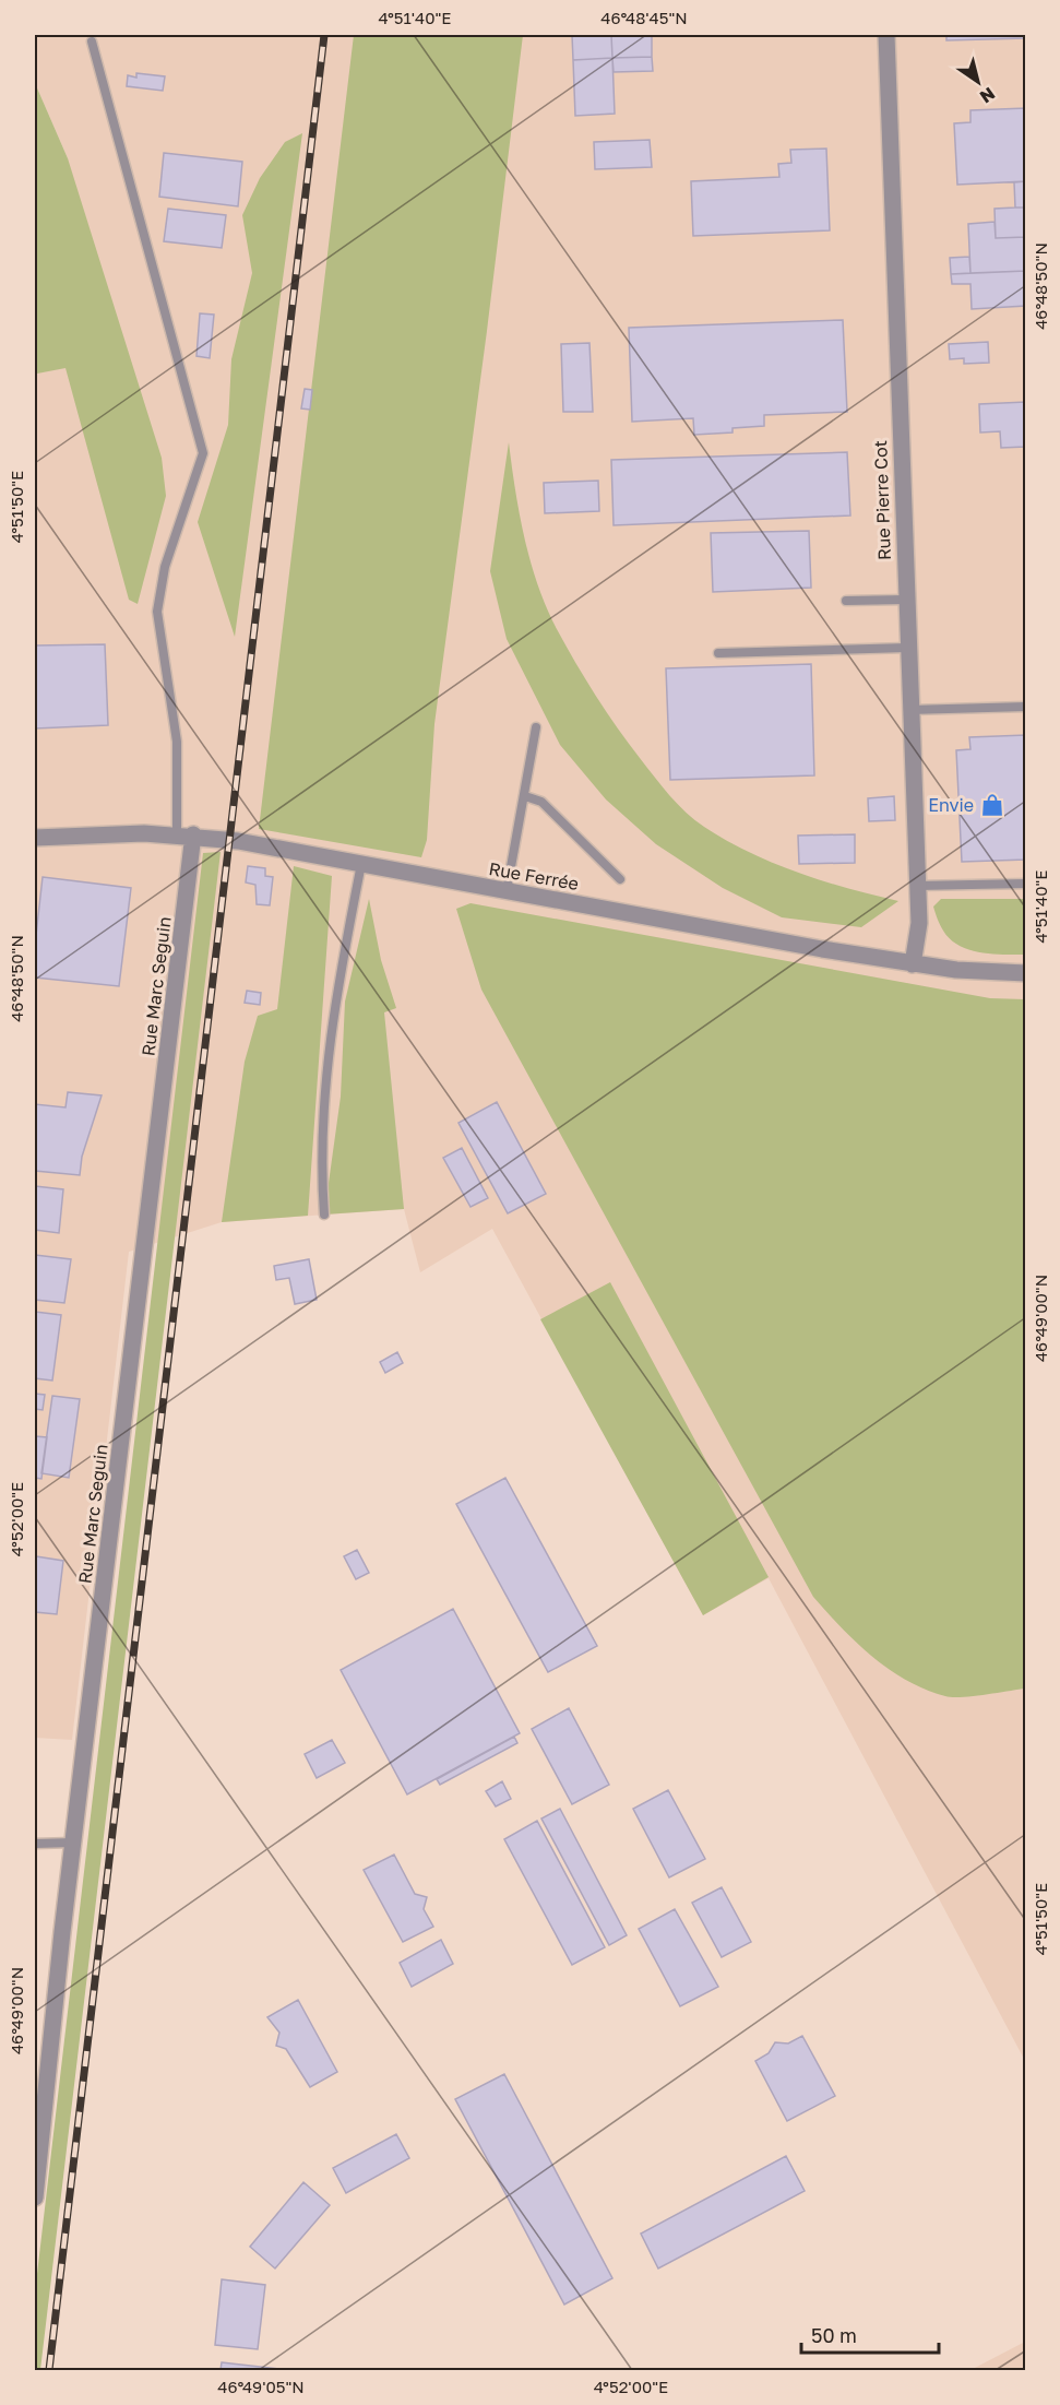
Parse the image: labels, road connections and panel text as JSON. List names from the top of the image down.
{
  "streets": {
    "street": ["Rue Pierre Cot", "Rue Ferrée", "Rue Marc Seguin"]
  },
  "crossings": [
    ["Rue Pierre Cot", "Rue Ferrée"],
    ["Rue Ferrée", "Rue Marc Seguin"]
  ],
  "places": {
    "shop": ["Envie"]
  },
  "scale_bar": "50 m",
  "north": "bottom right",
  "coordinates": [
    "4°51'40\"E",
    "46°48'45\"N",
    "46°48'50\"N",
    "4°51'50\"E",
    "46°49'00\"N",
    "4°52'00\"E",
    "46°49'05\"N"
  ]
}
